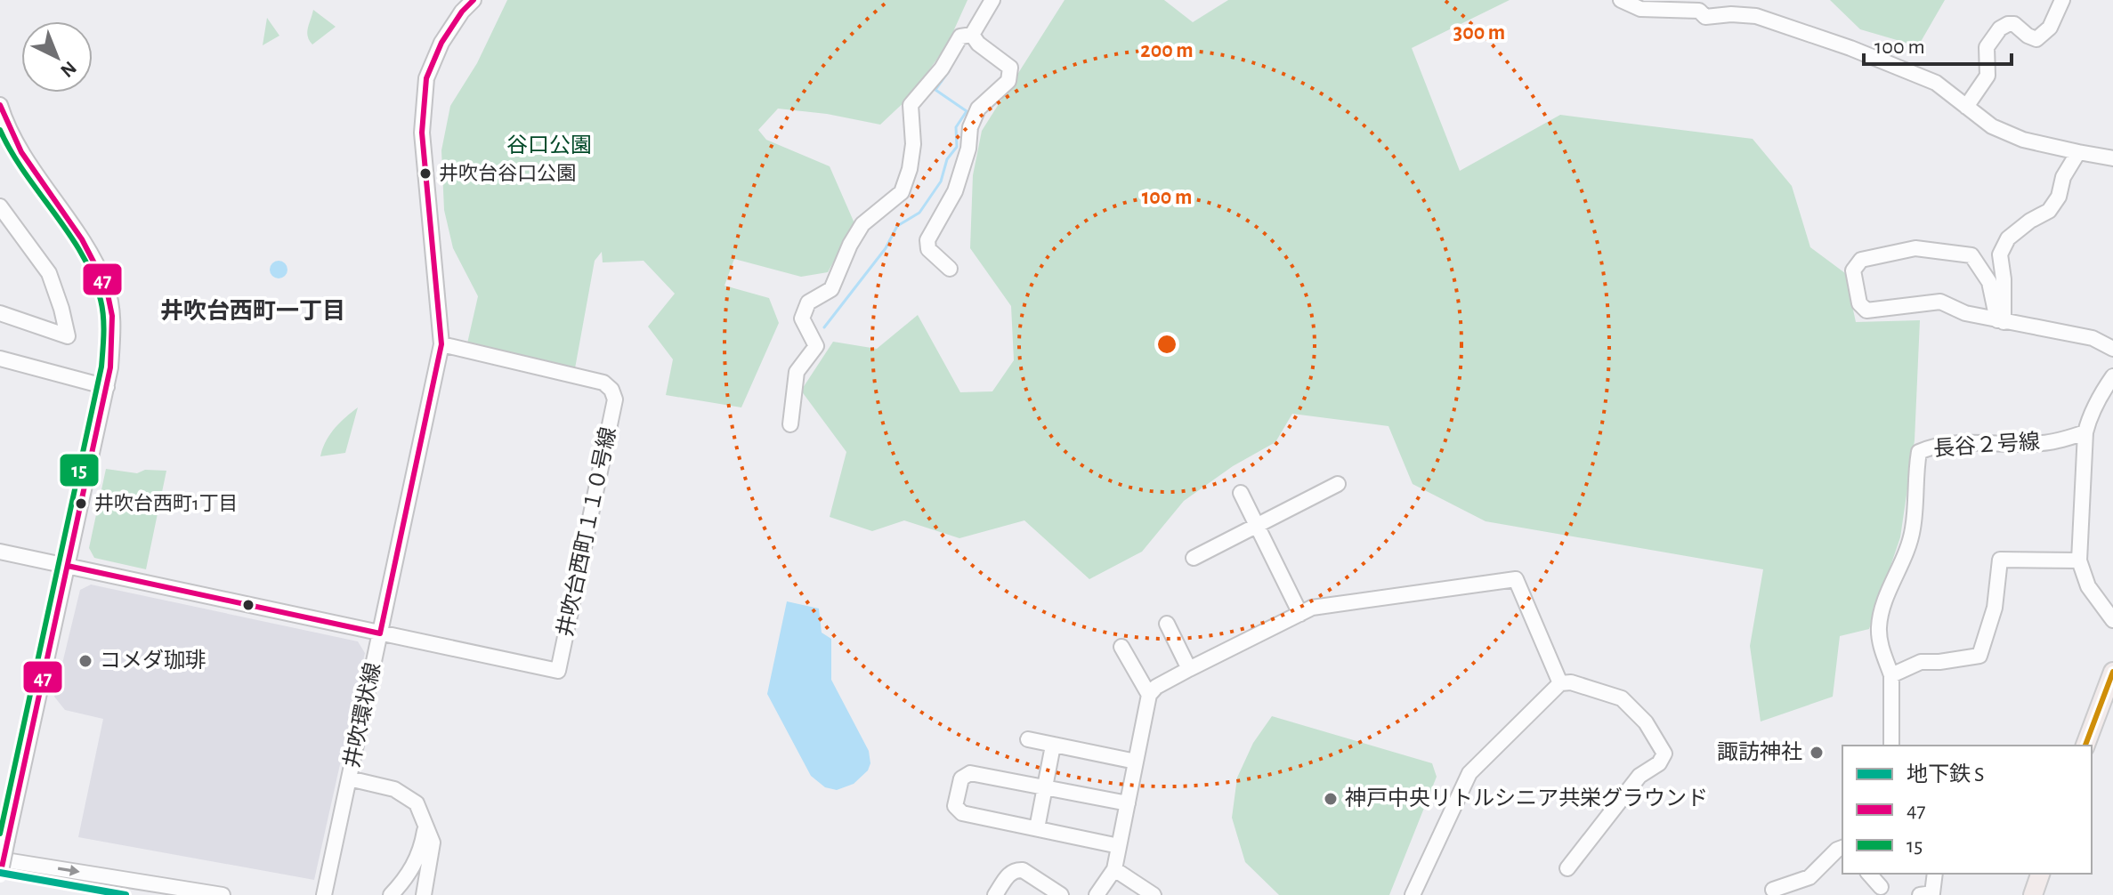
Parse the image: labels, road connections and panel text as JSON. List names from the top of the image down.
{
  "streets": {
    "street": ["長谷２号線", "井吹台西町１１０号線", "井吹環状線"]
  },
  "crossings": [
    ["井吹台西町１１０号線", "井吹環状線"]
  ],
  "districts": ["井吹台西町一丁目"],
  "parks": ["谷口公園"],
  "places": [
    "井吹台谷口公園",
    "井吹台西町1丁目",
    "コメダ珈琲",
    "諏訪神社",
    "神戸中央リトルシニア共栄グラウンド"
  ],
  "lines": ["transit line 47", "transit line 15", "metro line S"],
  "legend": ["地下鉄 S", "47", "15"],
  "scale_bar": "100 m",
  "north": "bottom right",
  "rings": ["300 m", "200 m", "100 m"]
}
